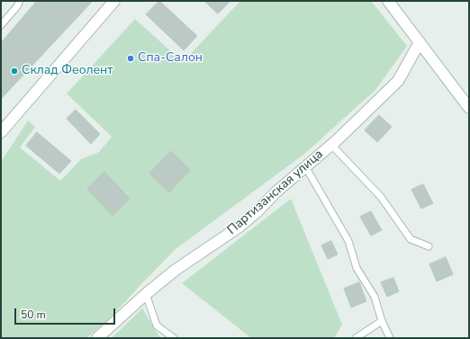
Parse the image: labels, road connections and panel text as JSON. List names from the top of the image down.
{
  "streets": {
    "street": ["Партизанская улица"]
  },
  "places": ["Спа-Салон", "Склад Феолент"],
  "scale_bar": "50 m"
}
